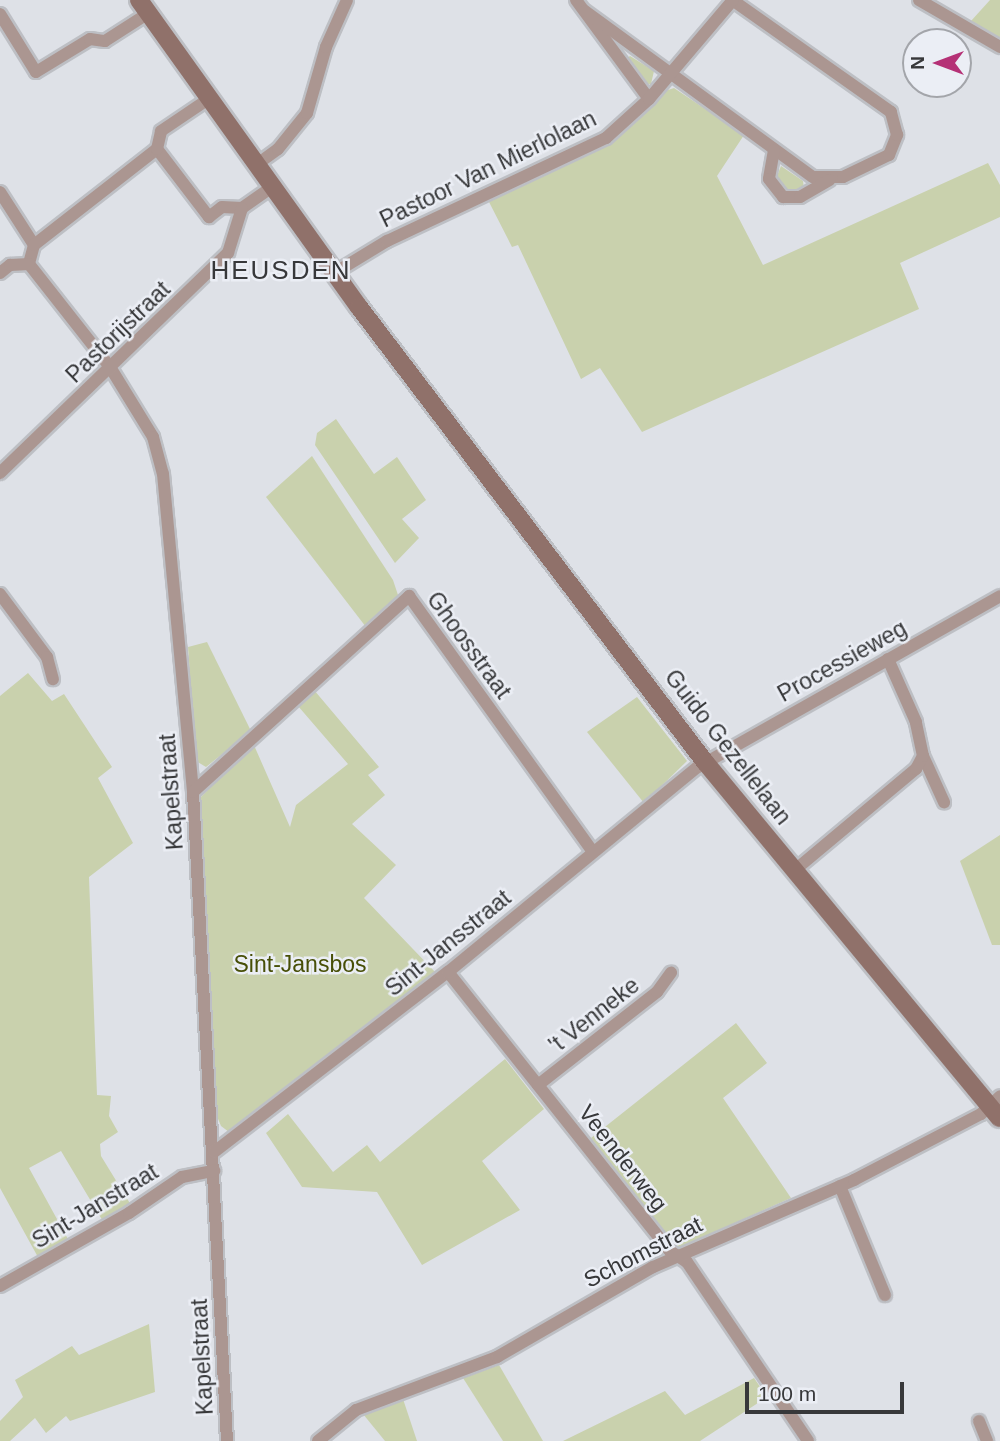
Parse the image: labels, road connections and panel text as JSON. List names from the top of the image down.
{
  "streets": {
    "main road": ["Guido Gezellelaan"],
    "street": [
      "Pastoor Van Mierlolaan",
      "Pastorijstraat",
      "Ghoosstraat",
      "Processieweg",
      "Kapelstraat",
      "Sint-Jansstraat",
      "'t Venneke",
      "Veenderweg",
      "Sint-Janstraat",
      "Schomstraat"
    ]
  },
  "crossings": [
    ["Pastoor Van Mierlolaan", "Guido Gezellelaan"],
    ["Pastorijstraat", "Kapelstraat"],
    ["Ghoosstraat", "Kapelstraat"],
    ["Ghoosstraat", "Sint-Jansstraat"],
    ["Processieweg", "Guido Gezellelaan"],
    ["Processieweg", "Sint-Jansstraat"],
    ["Guido Gezellelaan", "Sint-Jansstraat"],
    ["Guido Gezellelaan", "Schomstraat"],
    ["Kapelstraat", "Sint-Jansstraat"],
    ["Kapelstraat", "Sint-Janstraat"],
    ["Sint-Jansstraat", "Veenderweg"],
    ["'t Venneke", "Veenderweg"],
    ["Veenderweg", "Schomstraat"]
  ],
  "districts": ["HEUSDEN"],
  "parks": ["Sint-Jansbos"],
  "scale_bar": "100 m",
  "north": "left"
}
